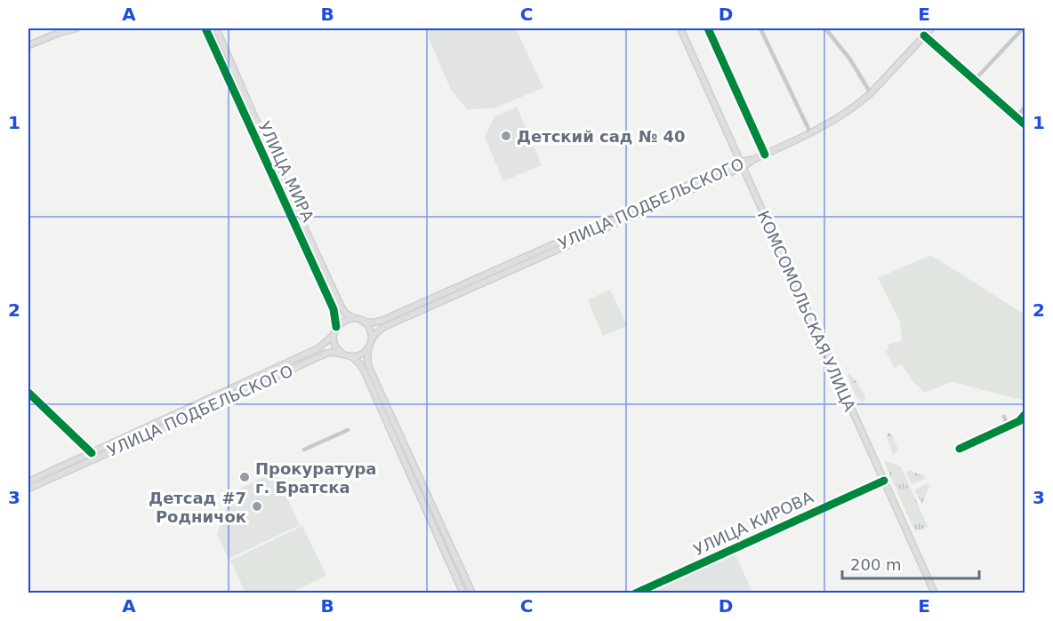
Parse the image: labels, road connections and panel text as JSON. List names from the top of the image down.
{
  "streets": {
    "main road": [
      "УЛИЦА МИРА",
      "УЛИЦА ПОДБЕЛЬСКОГО",
      "КОМСОМОЛЬСКАЯ УЛИЦА",
      "УЛИЦА КИРОВА"
    ]
  },
  "crossings": [
    ["УЛИЦА МИРА", "УЛИЦА ПОДБЕЛЬСКОГО"],
    ["УЛИЦА ПОДБЕЛЬСКОГО", "КОМСОМОЛЬСКАЯ УЛИЦА"],
    ["КОМСОМОЛЬСКАЯ УЛИЦА", "УЛИЦА КИРОВА"]
  ],
  "places": ["Детский сад № 40", "Прокуратура г. Братска", "Детсад #7 Родничок"],
  "scale_bar": "200 m",
  "grid": {
    "columns": [
      "A",
      "B",
      "C",
      "D",
      "E"
    ],
    "rows": ["1", "2", "3"]
  }
}
